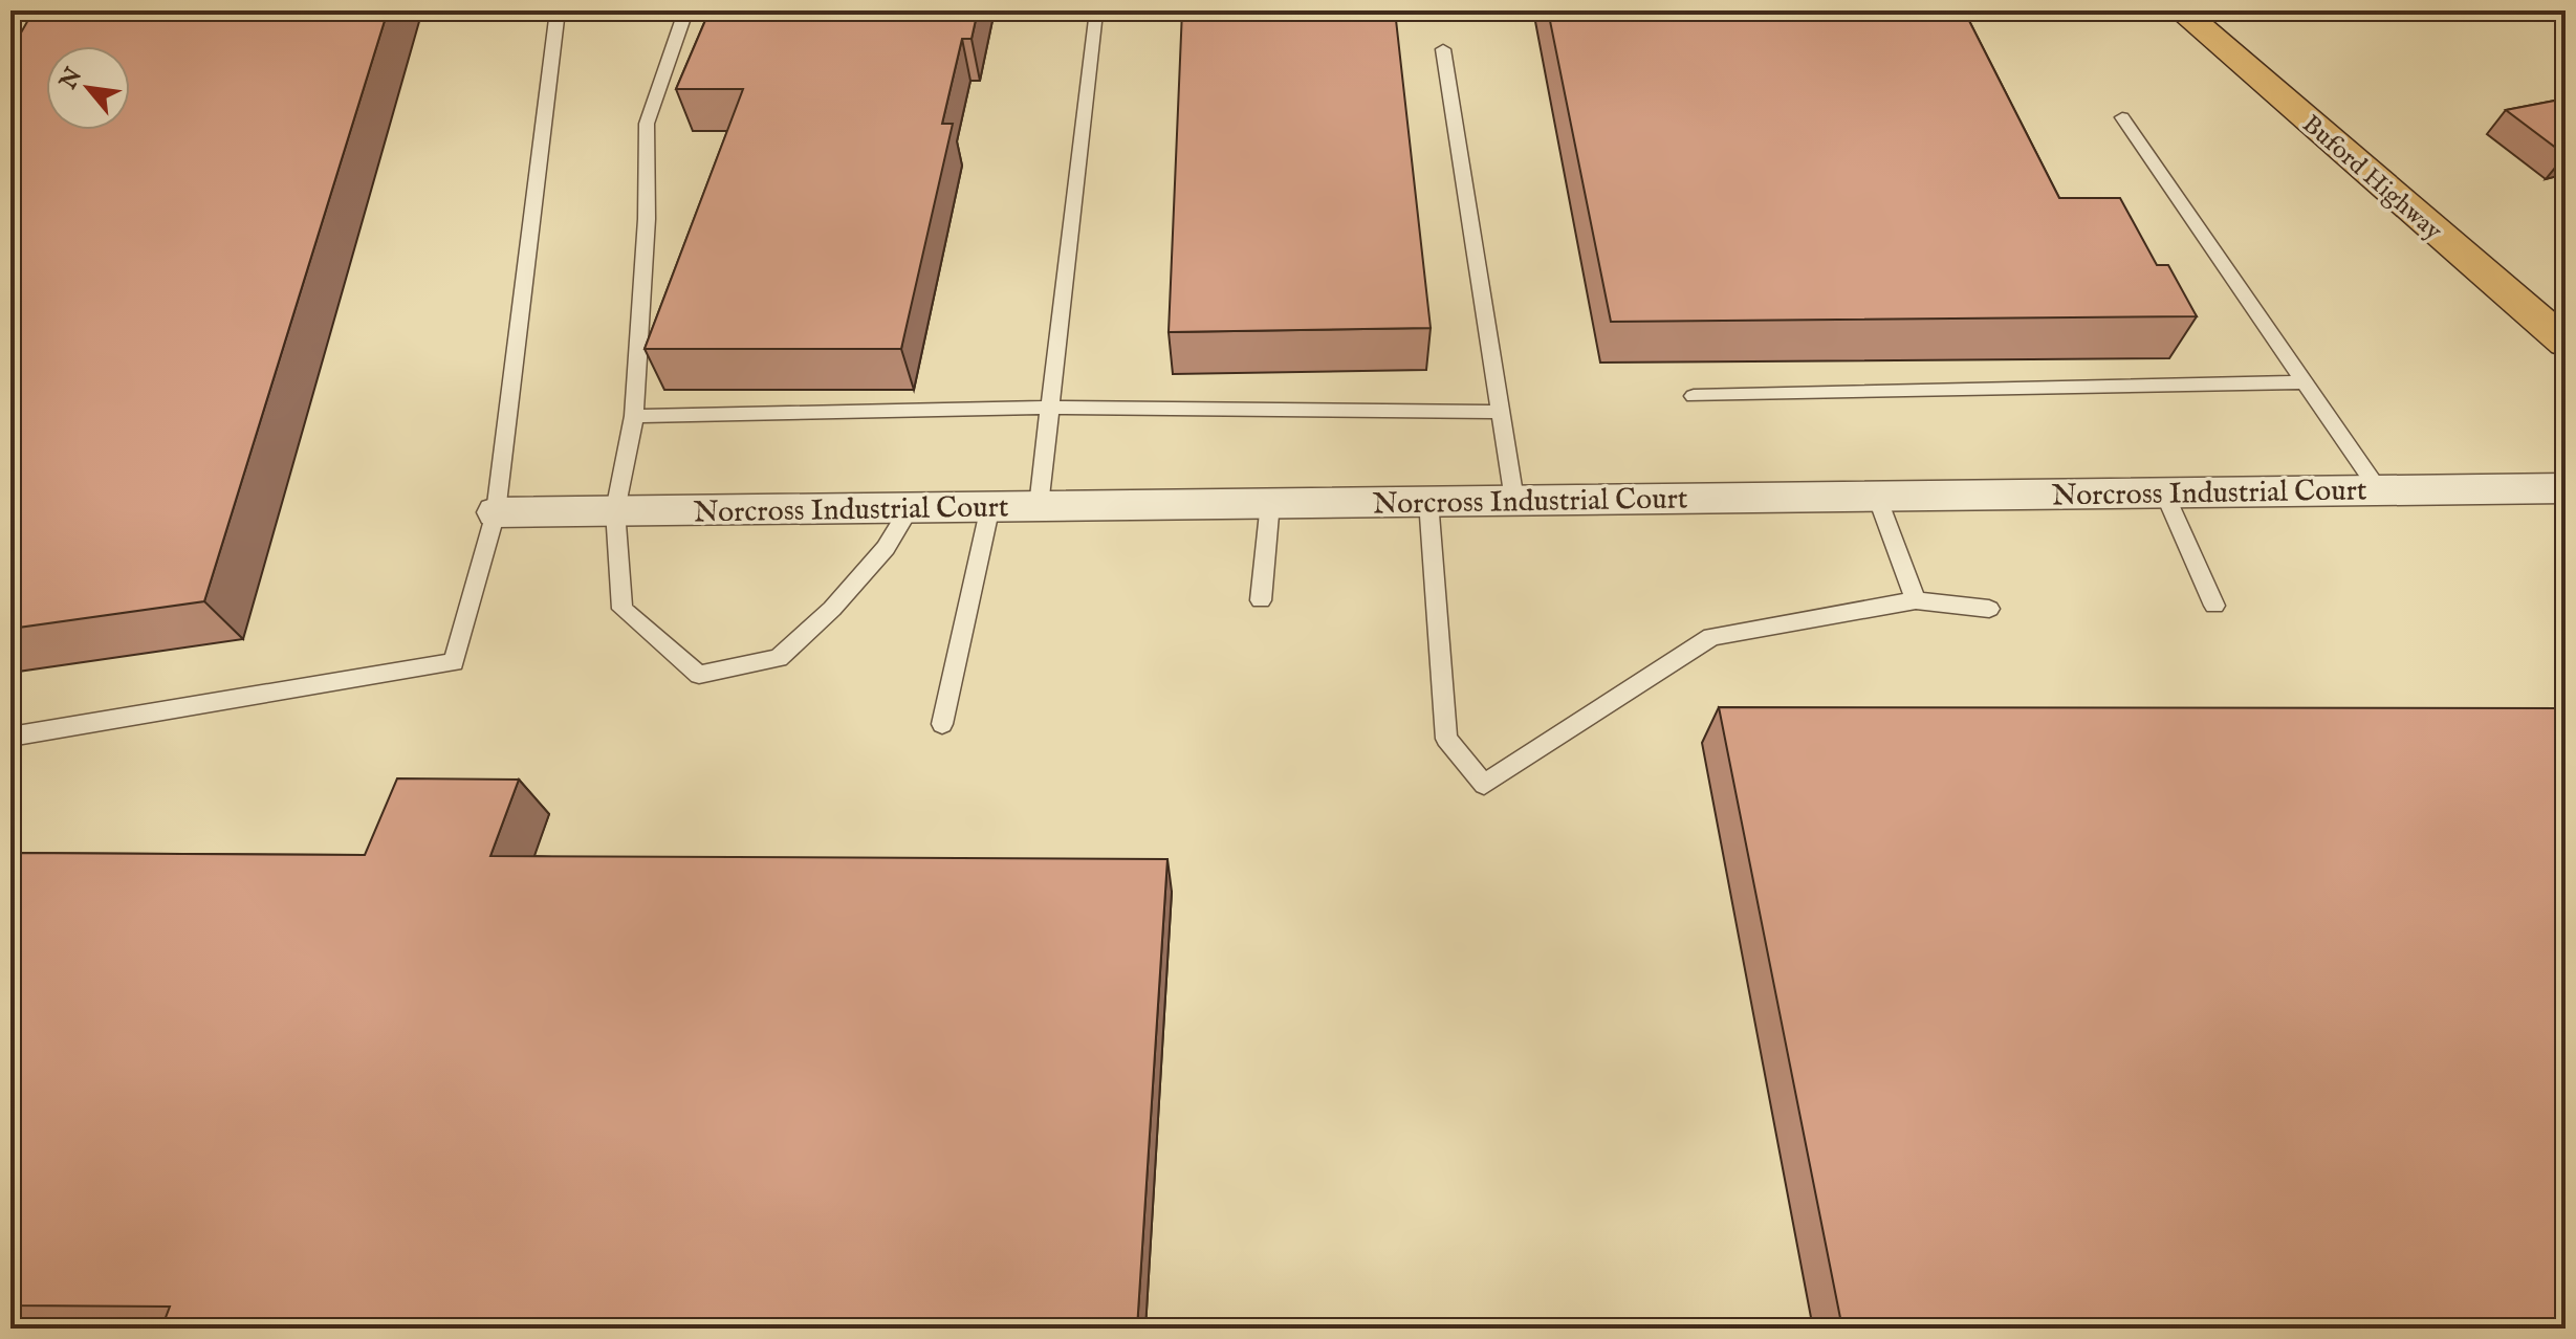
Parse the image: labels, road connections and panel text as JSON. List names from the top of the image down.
{
  "streets": {
    "main road": ["Buford Highway"],
    "street": ["Norcross Industrial Court"]
  },
  "north": "top left"
}
